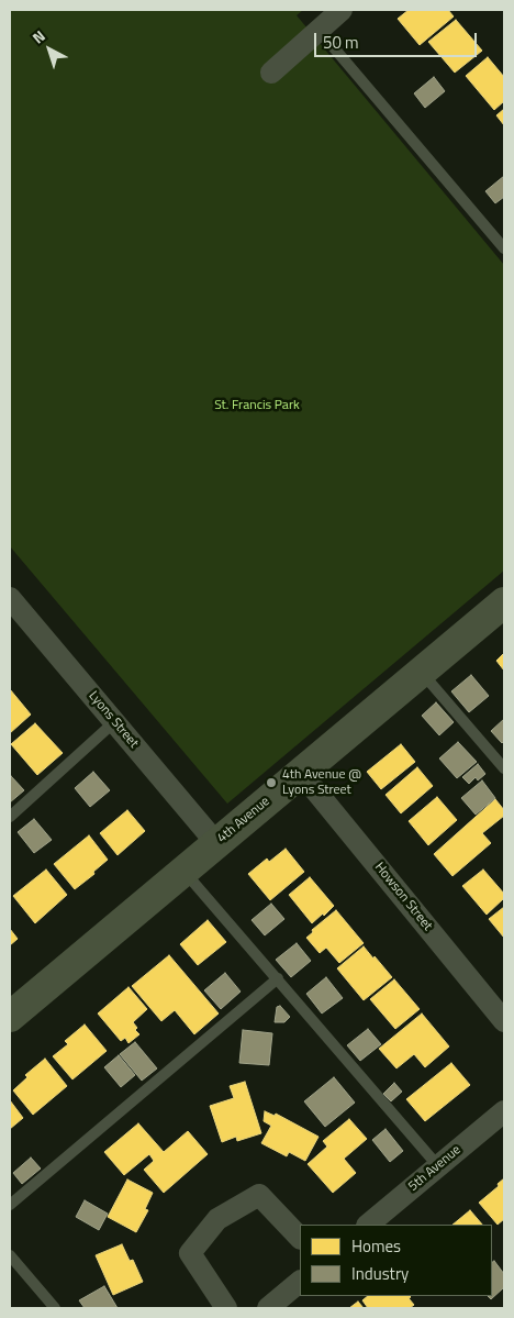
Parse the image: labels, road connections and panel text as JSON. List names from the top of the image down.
{
  "streets": {
    "street": [
      "Lyons Street",
      "4th Avenue",
      "Howson Street",
      "5th Avenue"
    ]
  },
  "crossings": [
    ["Lyons Street", "4th Avenue"],
    ["4th Avenue", "Howson Street"]
  ],
  "parks": ["St. Francis Park"],
  "places": ["4th Avenue @ Lyons Street"],
  "legend": ["Homes", "Industry"],
  "scale_bar": "50 m",
  "north": "top left"
}
